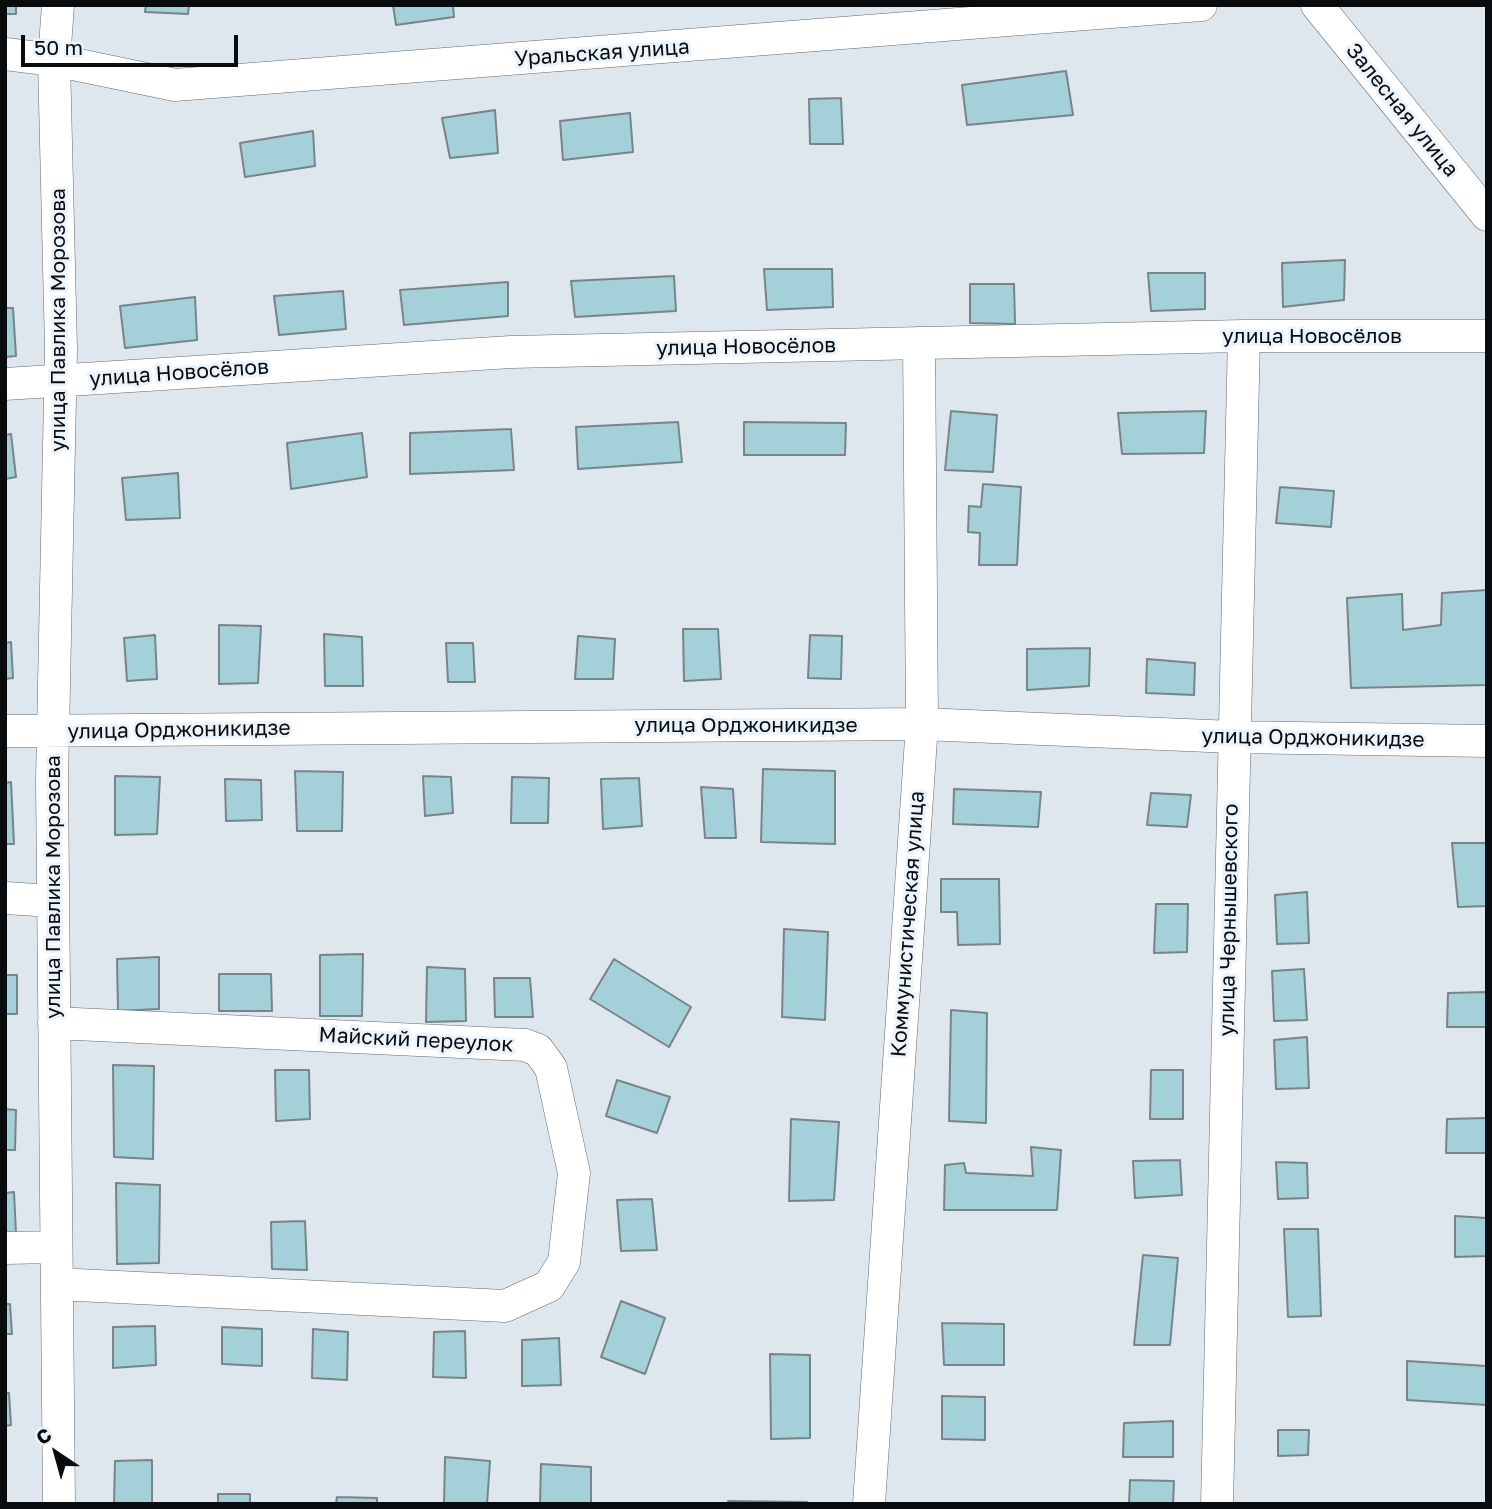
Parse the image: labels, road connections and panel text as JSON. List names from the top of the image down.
{
  "streets": {
    "street": [
      "Уральская улица",
      "Залесная улица",
      "улица Павлика Морозова",
      "улица Новосёлов",
      "улица Орджоникидзе",
      "улица Чернышевского",
      "Коммунистическая улица",
      "Майский переулок"
    ]
  },
  "crossings": [
    ["Уральская улица", "улица Павлика Морозова"],
    ["улица Павлика Морозова", "улица Новосёлов"],
    ["улица Павлика Морозова", "улица Орджоникидзе"],
    ["улица Павлика Морозова", "Майский переулок"],
    ["улица Новосёлов", "улица Чернышевского"],
    ["улица Новосёлов", "Коммунистическая улица"],
    ["улица Орджоникидзе", "улица Чернышевского"],
    ["улица Орджоникидзе", "Коммунистическая улица"]
  ],
  "scale_bar": "50 m",
  "north": "top left"
}
